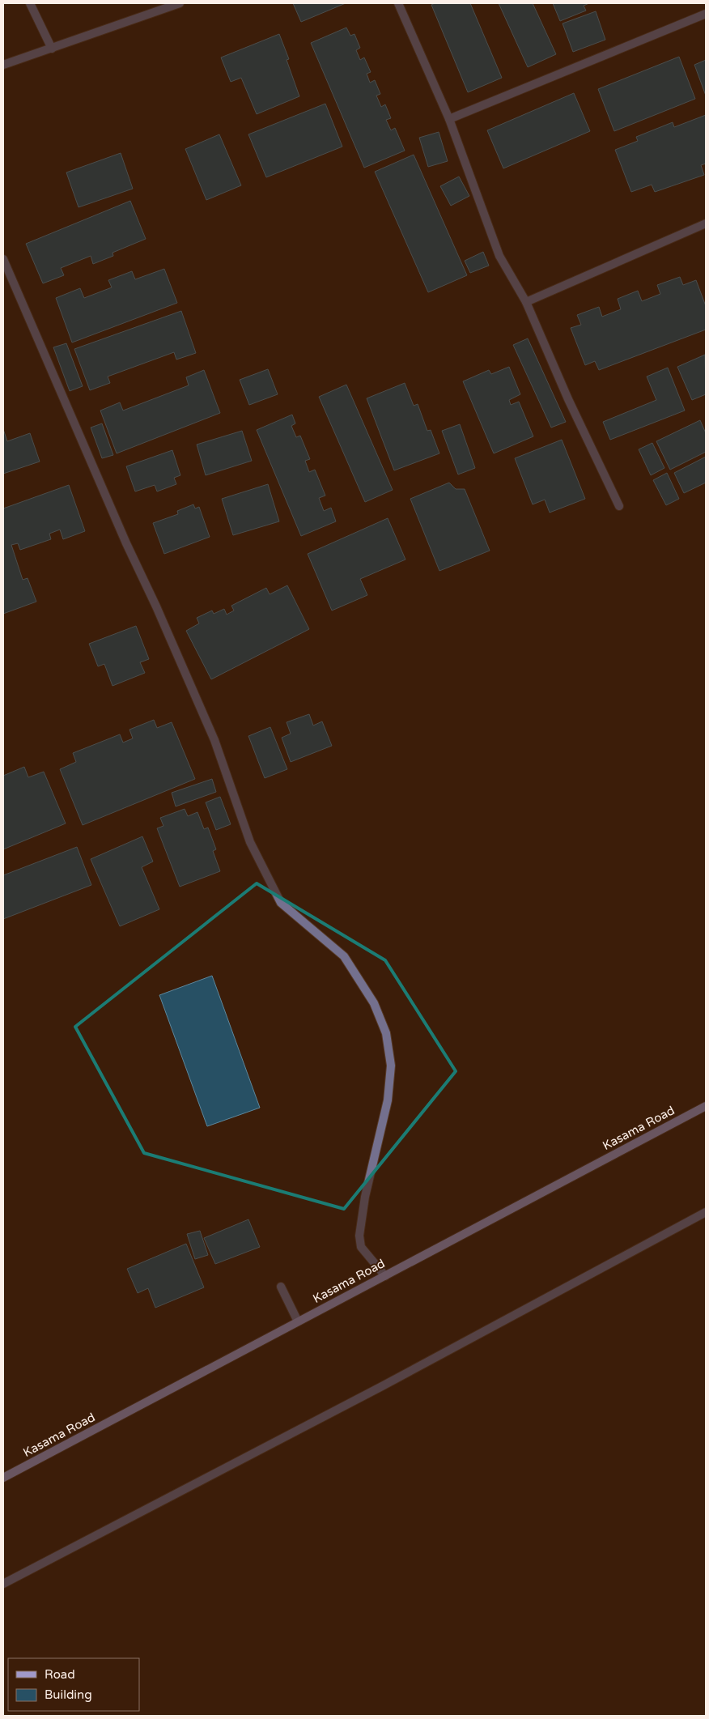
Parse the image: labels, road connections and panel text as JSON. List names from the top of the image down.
{
  "streets": {
    "street": ["Kasama Road"]
  },
  "legend": ["Road", "Building"]
}
